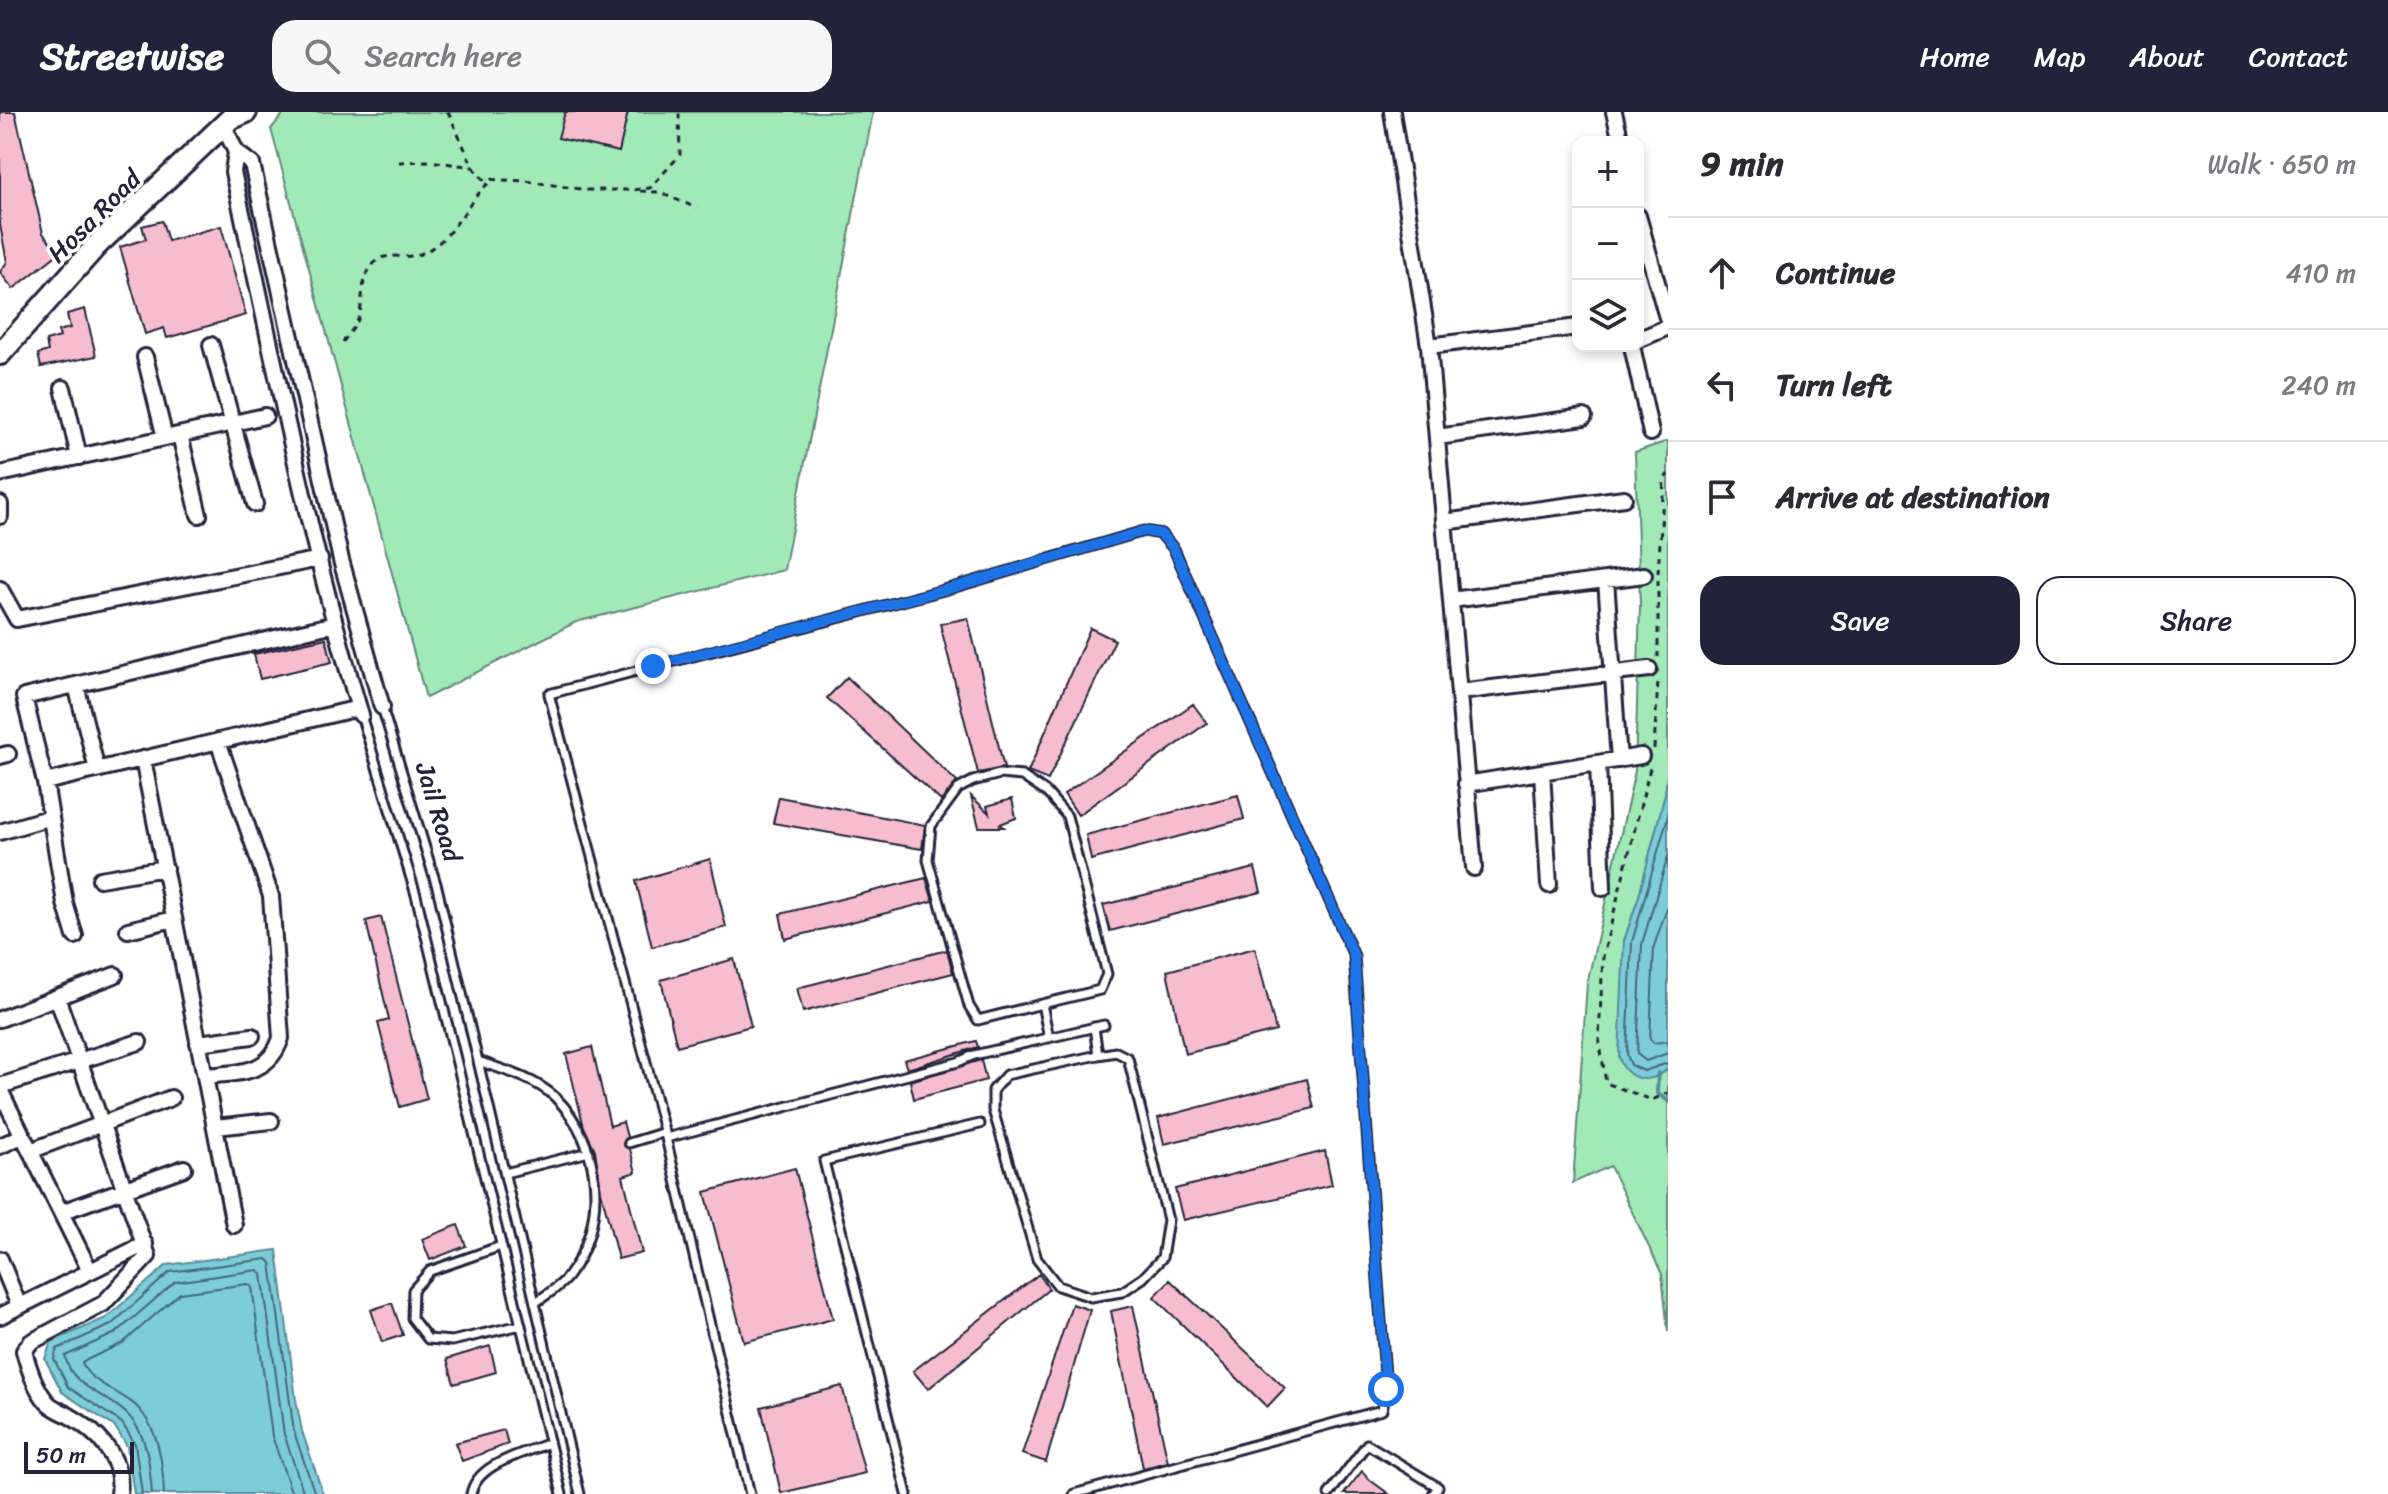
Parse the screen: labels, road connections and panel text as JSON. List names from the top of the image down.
{
  "streets": {
    "main road": ["Hosa Road"],
    "street": ["Jail Road"]
  },
  "scale_bar": "50 m",
  "page": {
    "header": "Streetwise",
    "search": "Search here",
    "nav": [
      "Home",
      "Map",
      "About",
      "Contact"
    ],
    "heading": ["9 min", "Walk · 650 m"],
    "map_buttons": ["+", "−"],
    "list": [
      ["Continue", "410 m"],
      ["Turn left", "240 m"],
      "Arrive at destination"
    ],
    "buttons": ["Save", "Share"],
    "scale": "50 m"
  }
}
